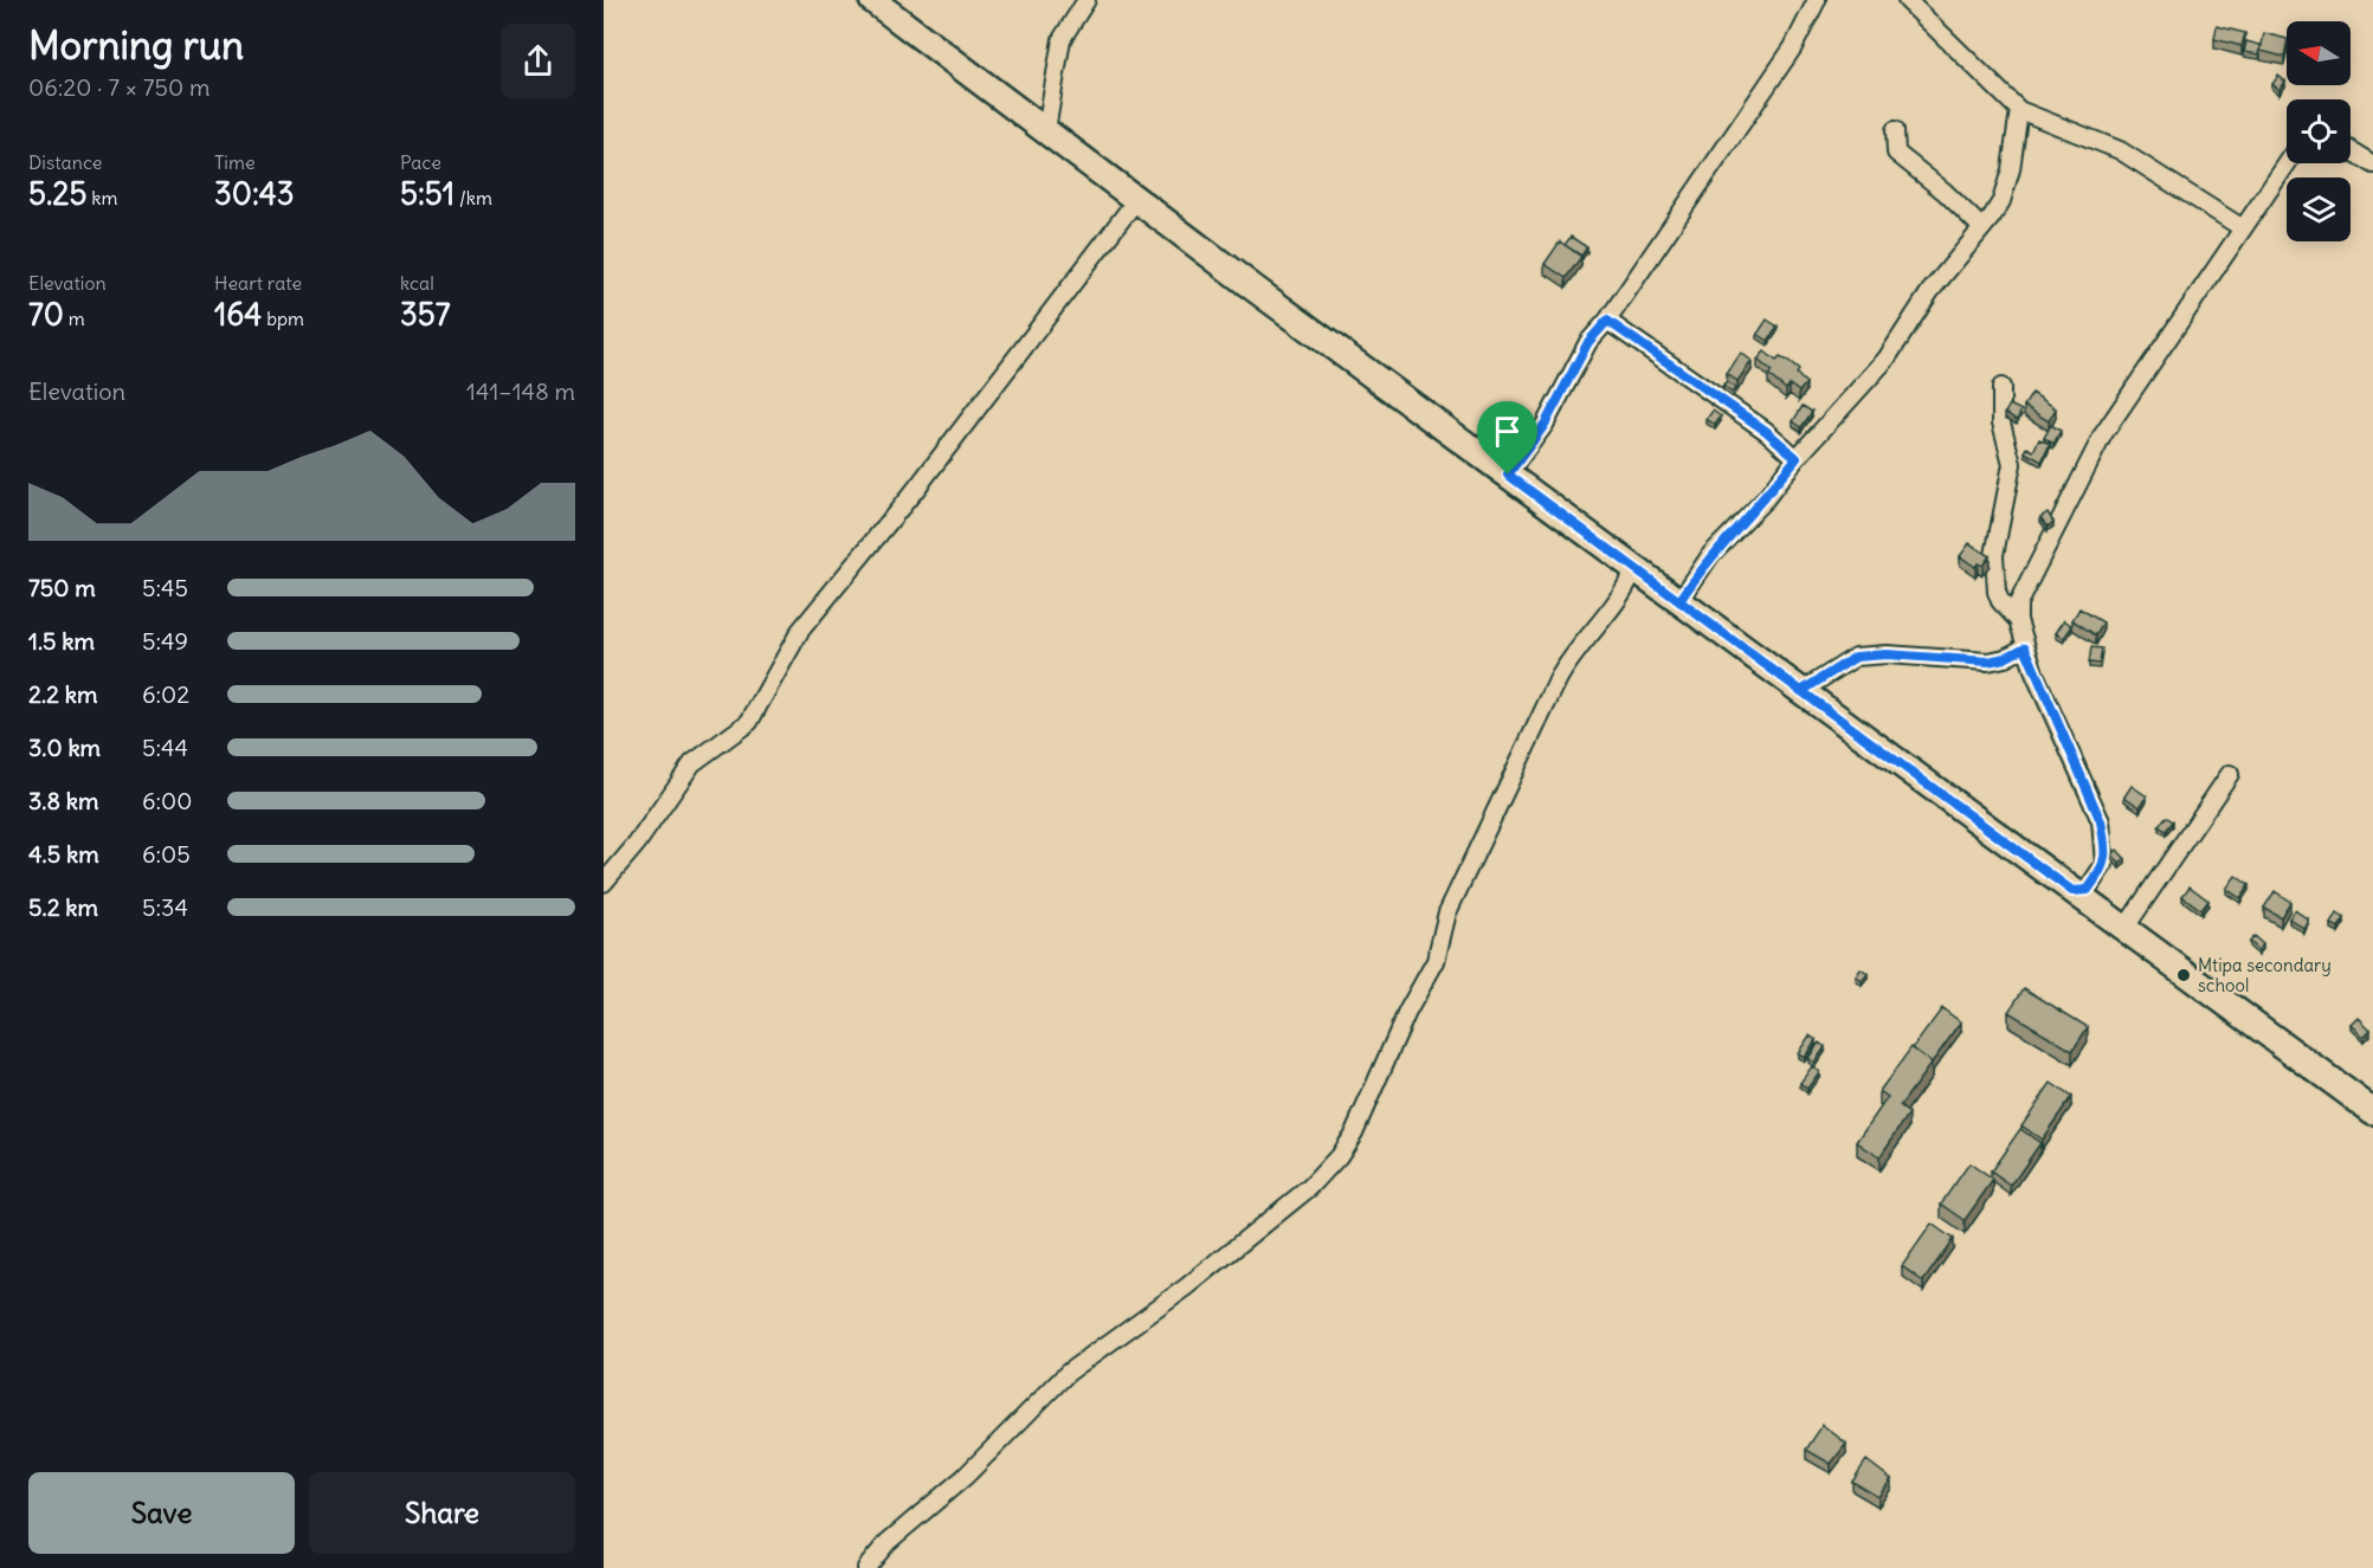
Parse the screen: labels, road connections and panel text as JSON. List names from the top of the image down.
{
  "places": ["Mtipa secondary school"],
  "north": "left",
  "page": {
    "heading": ["Morning run", "06:20 · 7 × 750 m"],
    "stats": [
      ["Distance", "5.25 km"],
      ["Time", "30:43"],
      ["Pace", "5:51 /km"],
      ["Elevation", "70 m"],
      ["Heart rate", "164 bpm"],
      ["kcal", "357"]
    ],
    "chart": ["Elevation", "141–148 m"],
    "list": [
      {
        "name": "750 m",
        "note": "5:45"
      },
      {
        "name": "1.5 km",
        "note": "5:49"
      },
      {
        "name": "2.2 km",
        "note": "6:02"
      },
      {
        "name": "3.0 km",
        "note": "5:44"
      },
      {
        "name": "3.8 km",
        "note": "6:00"
      },
      {
        "name": "4.5 km",
        "note": "6:05"
      },
      {
        "name": "5.2 km",
        "note": "5:34"
      }
    ],
    "buttons": ["Save", "Share"]
  }
}
